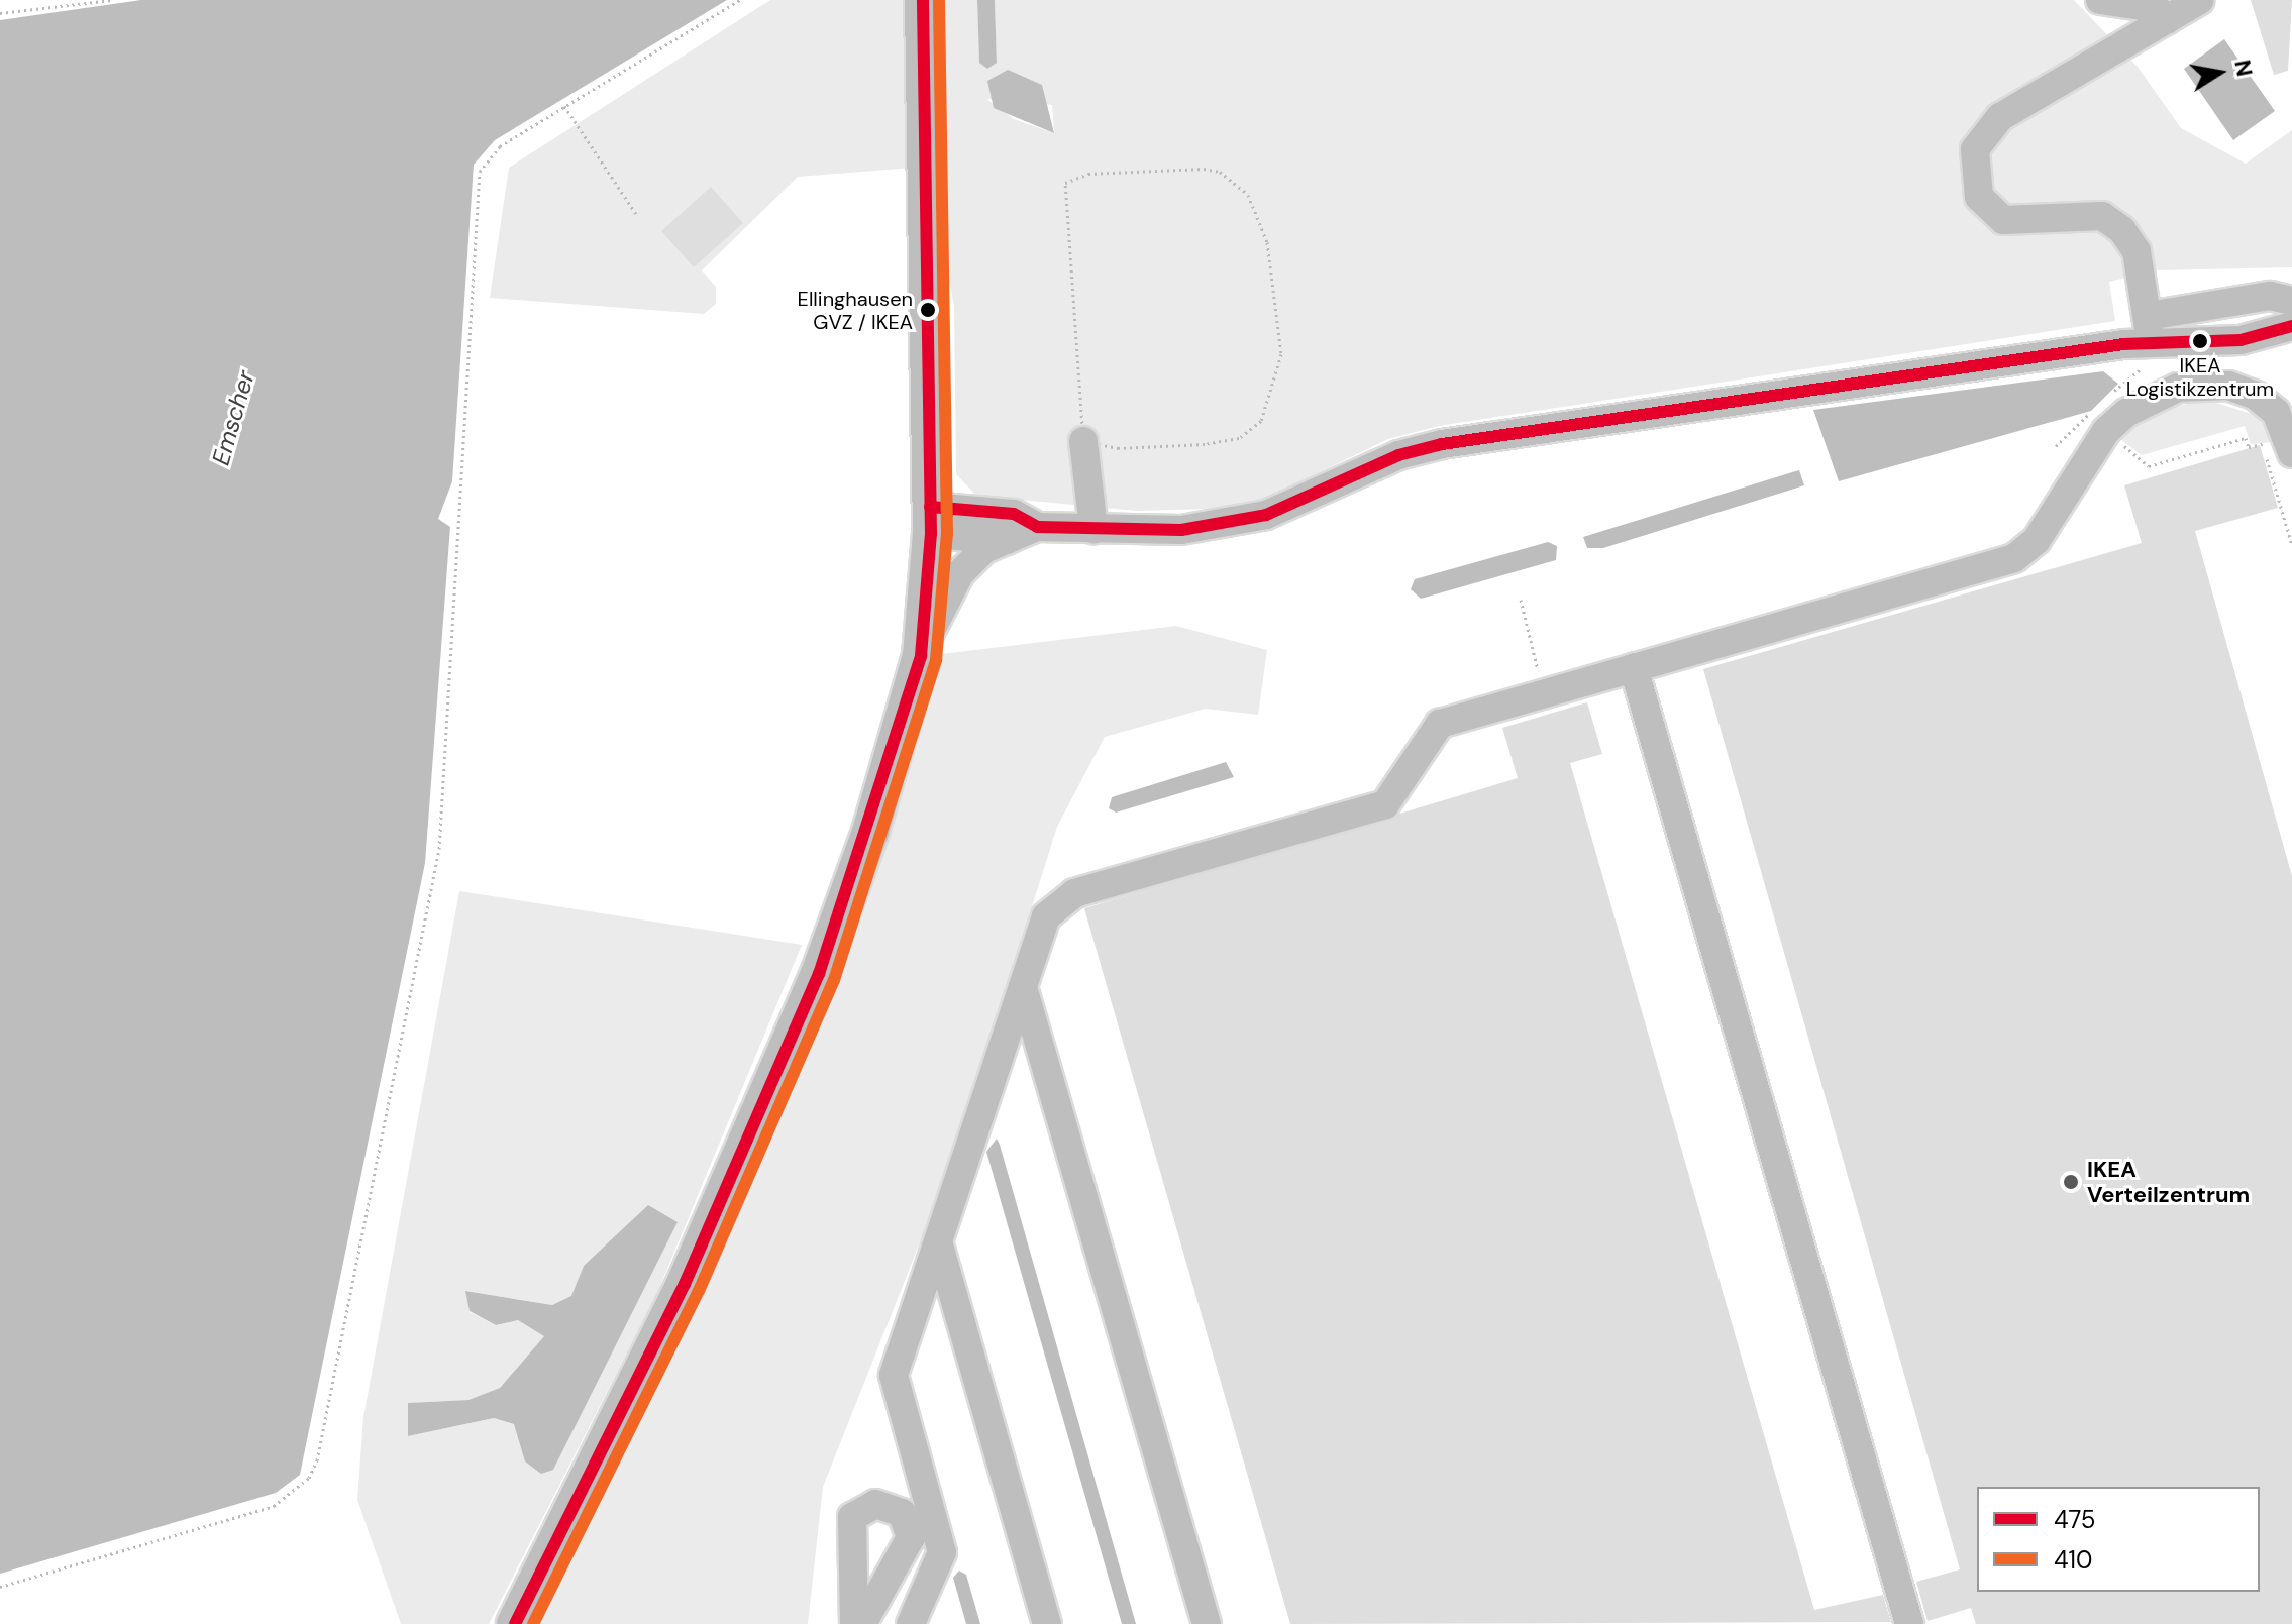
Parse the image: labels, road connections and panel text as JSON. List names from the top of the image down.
{
  "water": ["Emscher"],
  "places": ["Ellinghausen GVZ / IKEA", "IKEA Logistikzentrum", "IKEA Verteilzentrum"],
  "lines": ["transit line 475", "transit line 410"],
  "legend": ["475", "410"],
  "north": "right"
}
